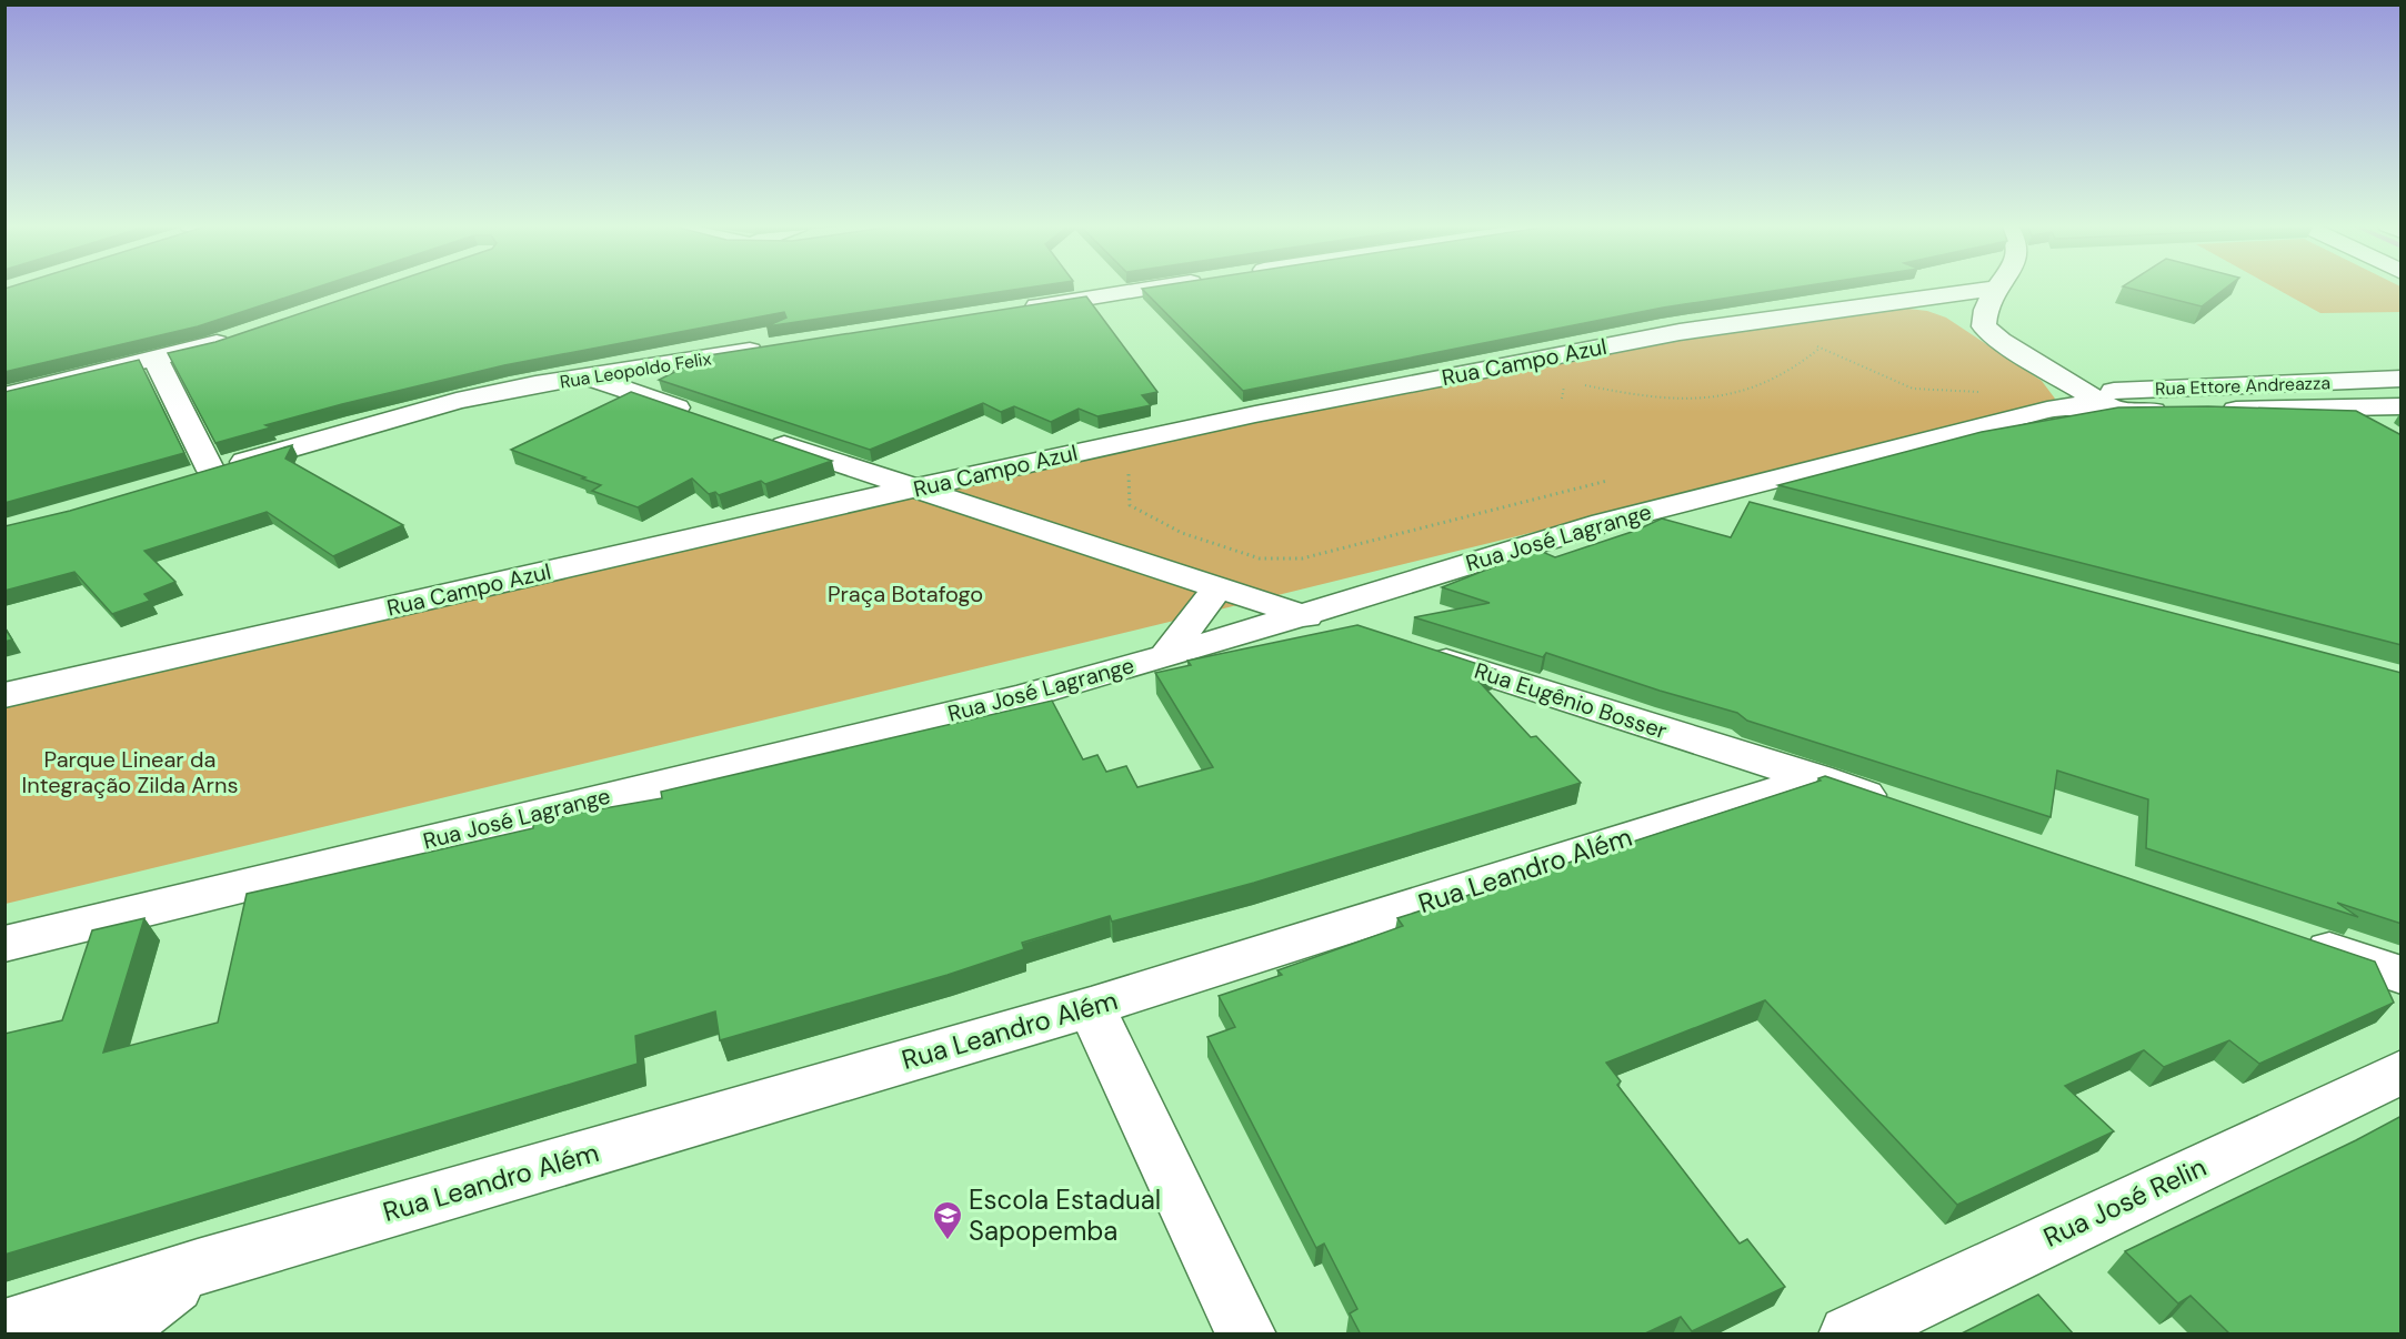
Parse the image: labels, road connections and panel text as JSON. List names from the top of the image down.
{
  "streets": {
    "street": [
      "Rua Campo Azul",
      "Rua Leopoldo Felix",
      "Rua Ettore Andreazza",
      "Rua José Lagrange",
      "Rua Eugênio Bosser",
      "Rua Leandro Além",
      "Rua José Relin"
    ]
  },
  "crossings": [
    ["Rua Ettore Andreazza", "Rua José Lagrange"],
    ["Rua Eugênio Bosser", "Rua Leandro Além"]
  ],
  "parks": ["Praça Botafogo", "Parque Linear da Integração Zilda Arns"],
  "places": {
    "school or university": ["Escola Estadual Sapopemba"]
  }
}
